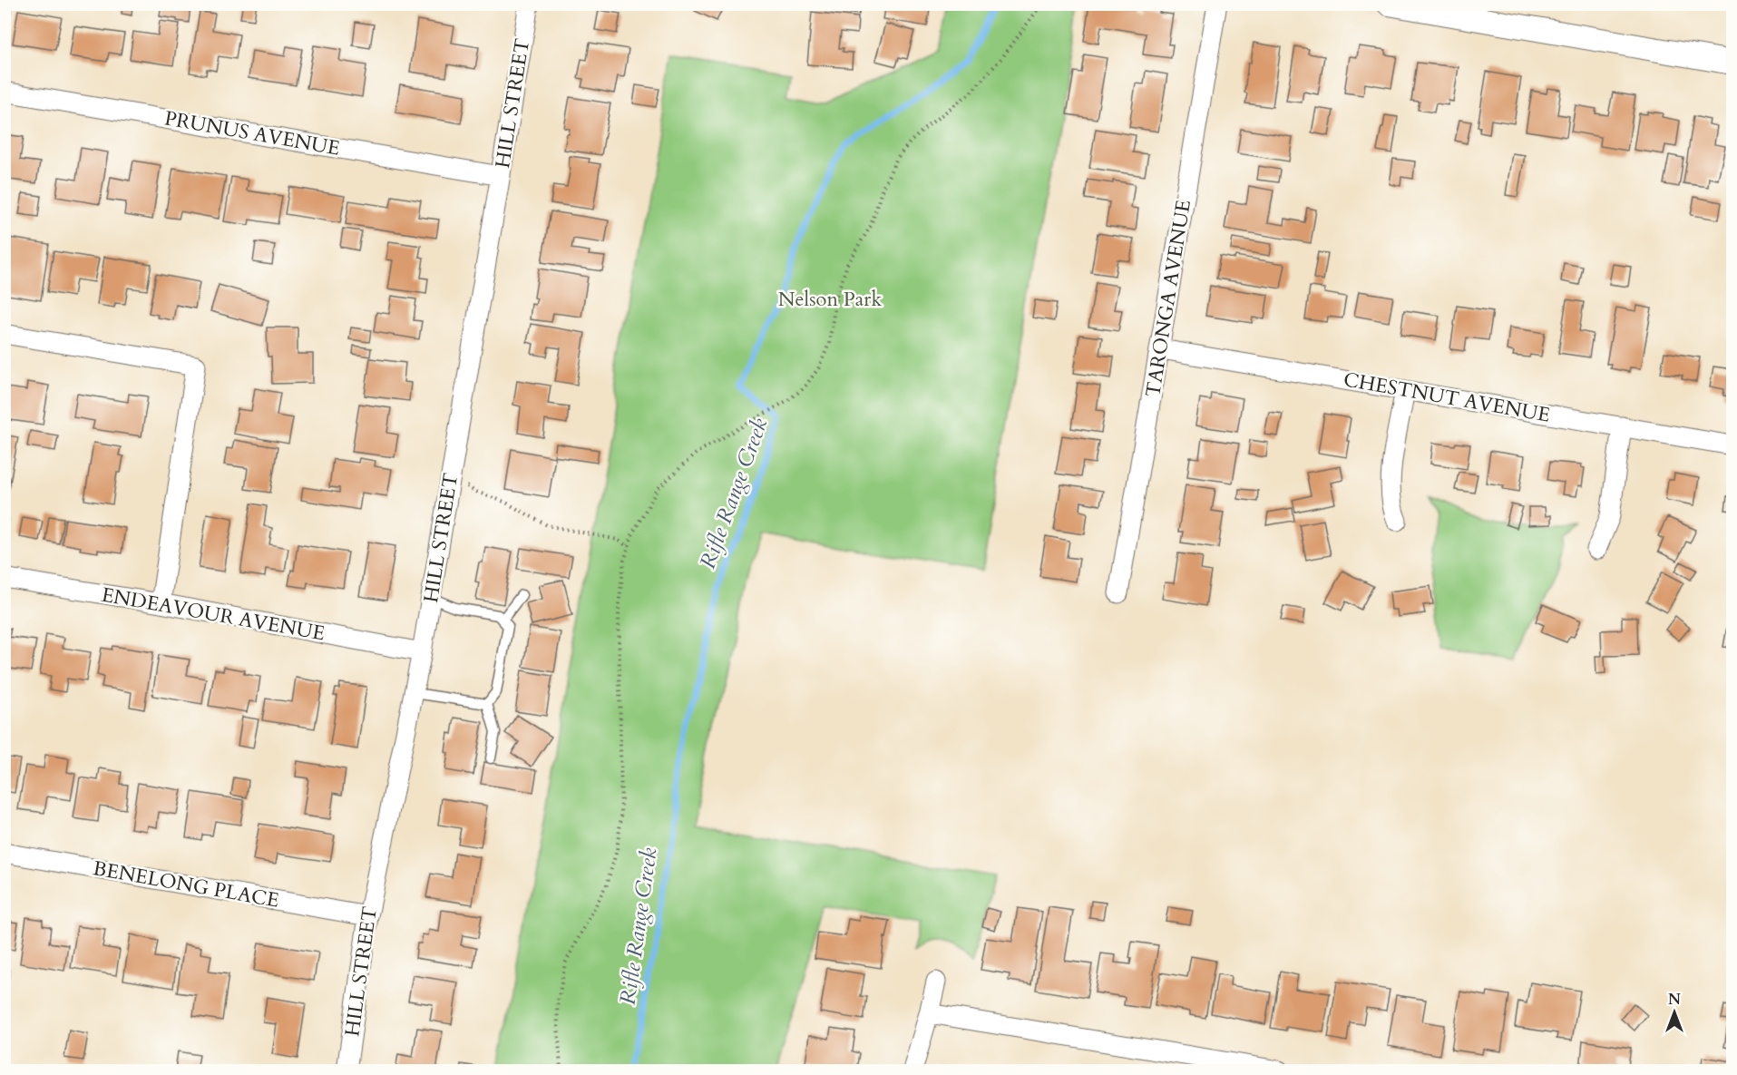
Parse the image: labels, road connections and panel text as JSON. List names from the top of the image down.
{
  "streets": {
    "street": [
      "HILL STREET",
      "PRUNUS AVENUE",
      "TARONGA AVENUE",
      "CHESTNUT AVENUE",
      "ENDEAVOUR AVENUE",
      "BENELONG PLACE"
    ]
  },
  "crossings": [
    ["HILL STREET", "PRUNUS AVENUE"],
    ["HILL STREET", "ENDEAVOUR AVENUE"],
    ["HILL STREET", "BENELONG PLACE"],
    ["TARONGA AVENUE", "CHESTNUT AVENUE"]
  ],
  "water": ["Rifle Range Creek"],
  "parks": ["Nelson Park"],
  "north": "top"
}
